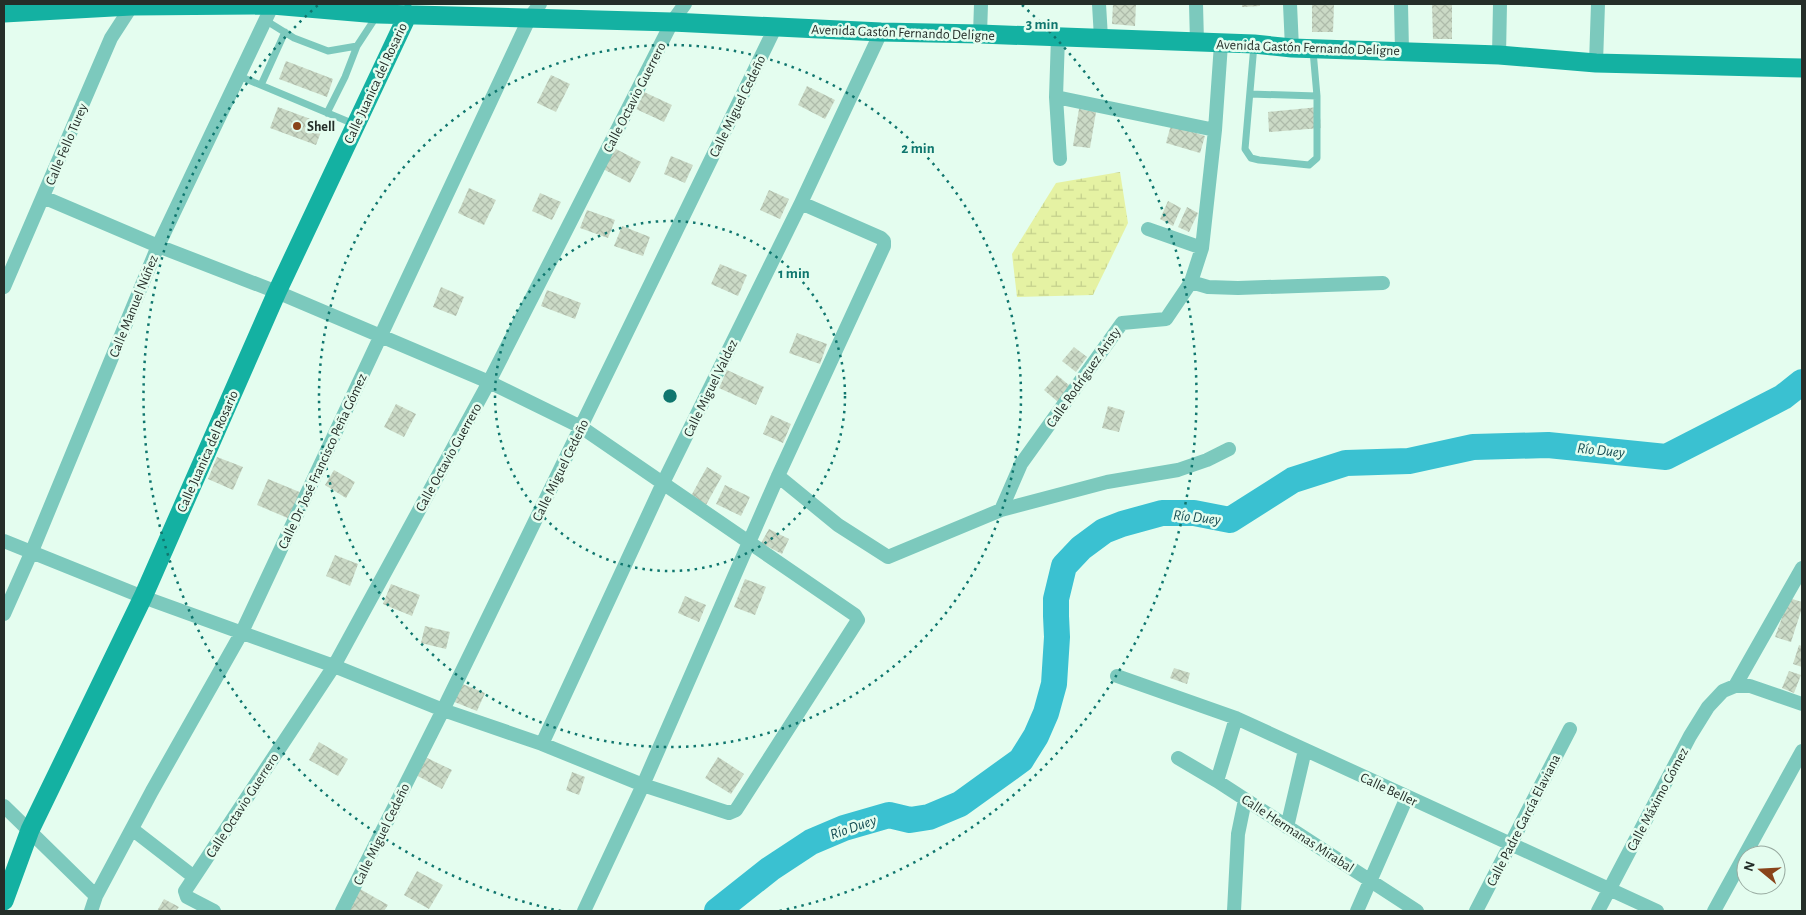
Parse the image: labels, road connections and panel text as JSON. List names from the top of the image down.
{
  "streets": {
    "street": [
      "Avenida Gastón Fernando Deligne",
      "Calle Juanica del Rosario",
      "Calle Octavio Guerrero",
      "Calle Miguel Cedeño",
      "Calle Fello Turey",
      "Calle Manuel Núñez",
      "Calle Rodríguez Aristy",
      "Calle Miguel Valdez",
      "Calle Dr. José Francisco Peña Gómez",
      "Calle Beller",
      "Calle Máximo Gómez",
      "Calle Padre García Elaviana",
      "Calle Hermanas Mirabal"
    ]
  },
  "crossings": [
    ["Avenida Gastón Fernando Deligne", "Calle Juanica del Rosario"],
    ["Avenida Gastón Fernando Deligne", "Calle Octavio Guerrero"],
    ["Avenida Gastón Fernando Deligne", "Calle Miguel Cedeño"],
    ["Avenida Gastón Fernando Deligne", "Calle Fello Turey"],
    ["Avenida Gastón Fernando Deligne", "Calle Manuel Núñez"],
    ["Avenida Gastón Fernando Deligne", "Calle Rodríguez Aristy"],
    ["Avenida Gastón Fernando Deligne", "Calle Miguel Valdez"],
    ["Avenida Gastón Fernando Deligne", "Calle Dr. José Francisco Peña Gómez"],
    ["Calle Beller", "Calle Máximo Gómez"],
    ["Calle Beller", "Calle Padre García Elaviana"]
  ],
  "water": ["Río Duey"],
  "places": ["Shell"],
  "north": "left",
  "rings": ["3 min", "2 min", "1 min"]
}
